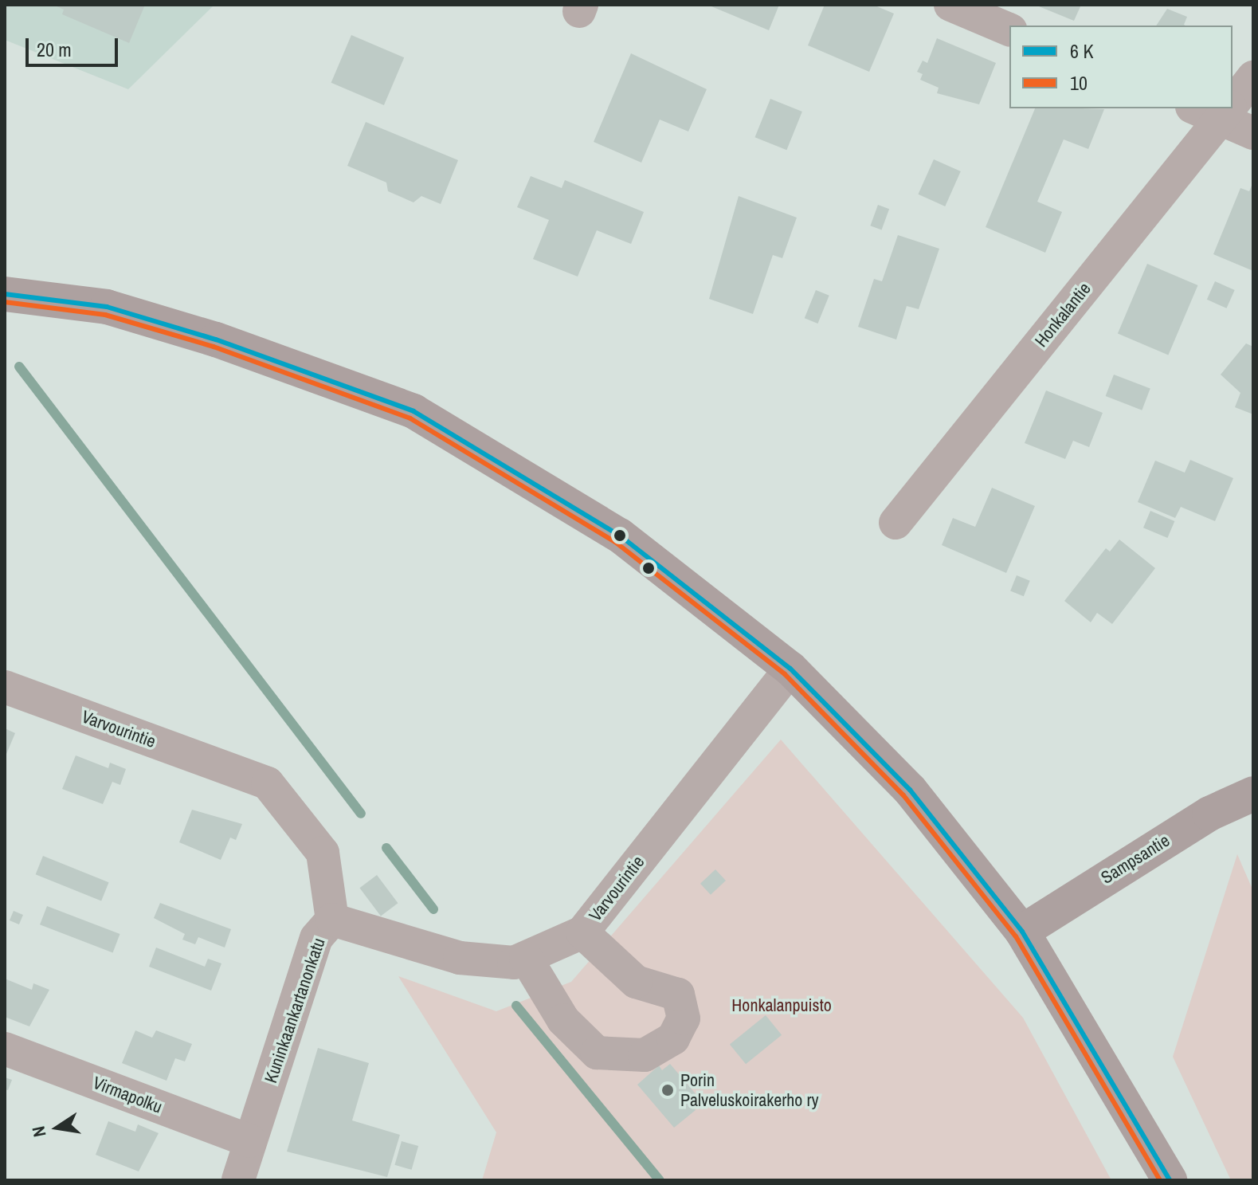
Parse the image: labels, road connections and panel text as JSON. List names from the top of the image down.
{
  "streets": {
    "main road": ["Sampsantie"],
    "street": [
      "Honkalantie",
      "Varvourintie",
      "Kuninkaankartanonkatu",
      "Virmapolku"
    ]
  },
  "crossings": [
    ["Varvourintie", "Kuninkaankartanonkatu"],
    ["Kuninkaankartanonkatu", "Virmapolku"]
  ],
  "parks": ["Honkalanpuisto"],
  "places": ["Porin Palveluskoirakerho ry"],
  "lines": ["transit line 10"],
  "legend": ["6 K", "10"],
  "scale_bar": "20 m",
  "north": "left"
}
